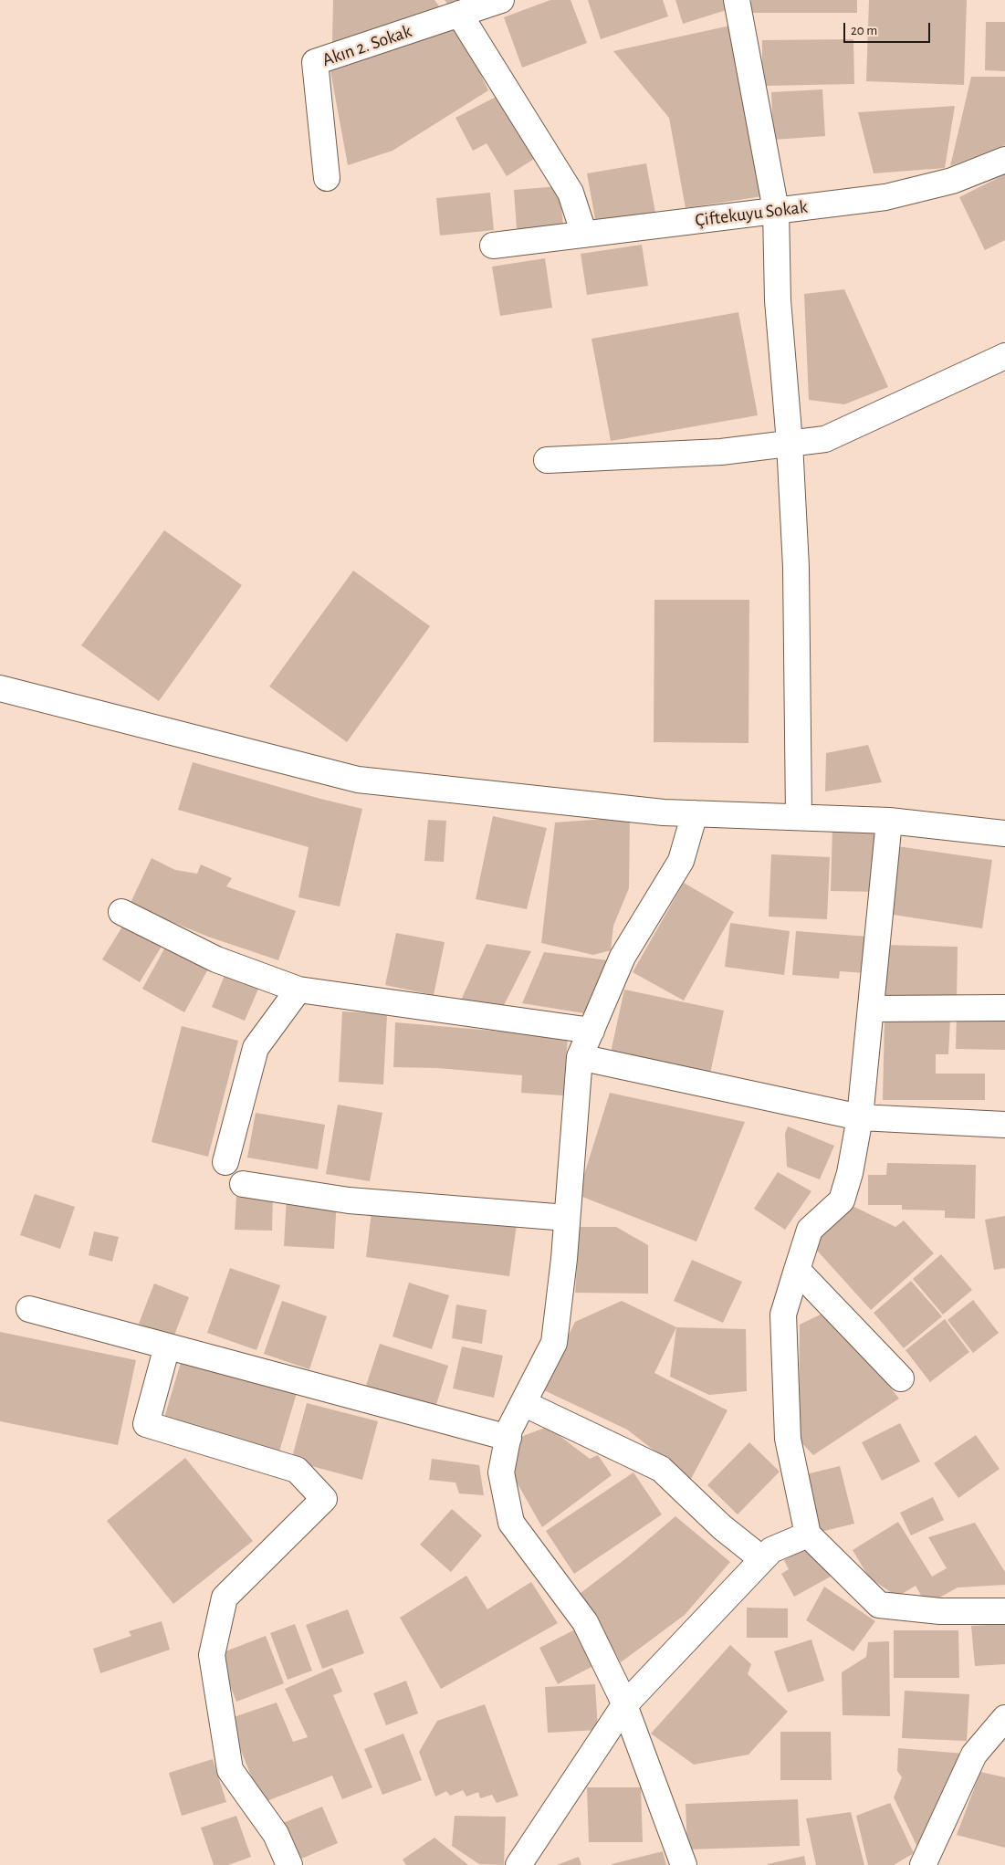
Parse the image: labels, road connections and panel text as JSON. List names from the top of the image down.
{
  "streets": {
    "street": ["Akın 2. Sokak", "Çiftekuyu Sokak"]
  },
  "scale_bar": "20 m"
}
